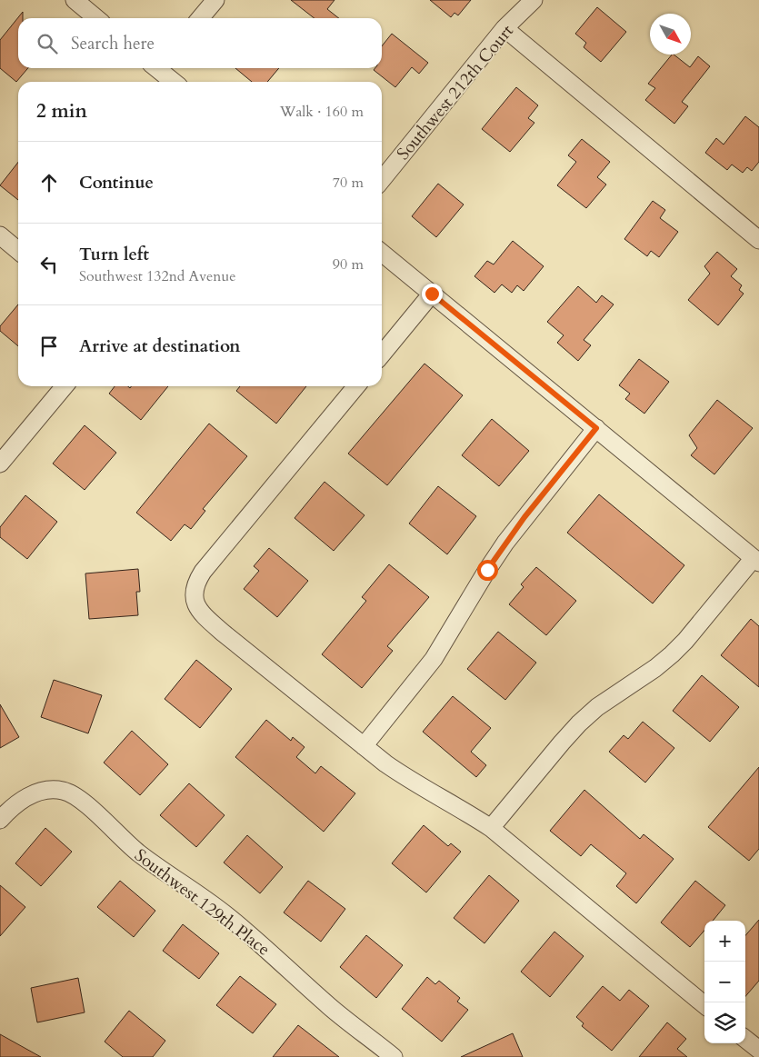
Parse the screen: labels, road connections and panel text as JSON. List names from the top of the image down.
{
  "streets": {
    "street": ["Southwest 212th Court", "Southwest 129th Place"]
  },
  "north": "bottom right",
  "page": {
    "search": "Search here",
    "heading": ["2 min", "Walk · 160 m"],
    "list": [
      ["Continue", "70 m"],
      ["Turn left", "Southwest 132nd Avenue", "90 m"],
      "Arrive at destination"
    ],
    "map_buttons": ["+", "−"]
  }
}
